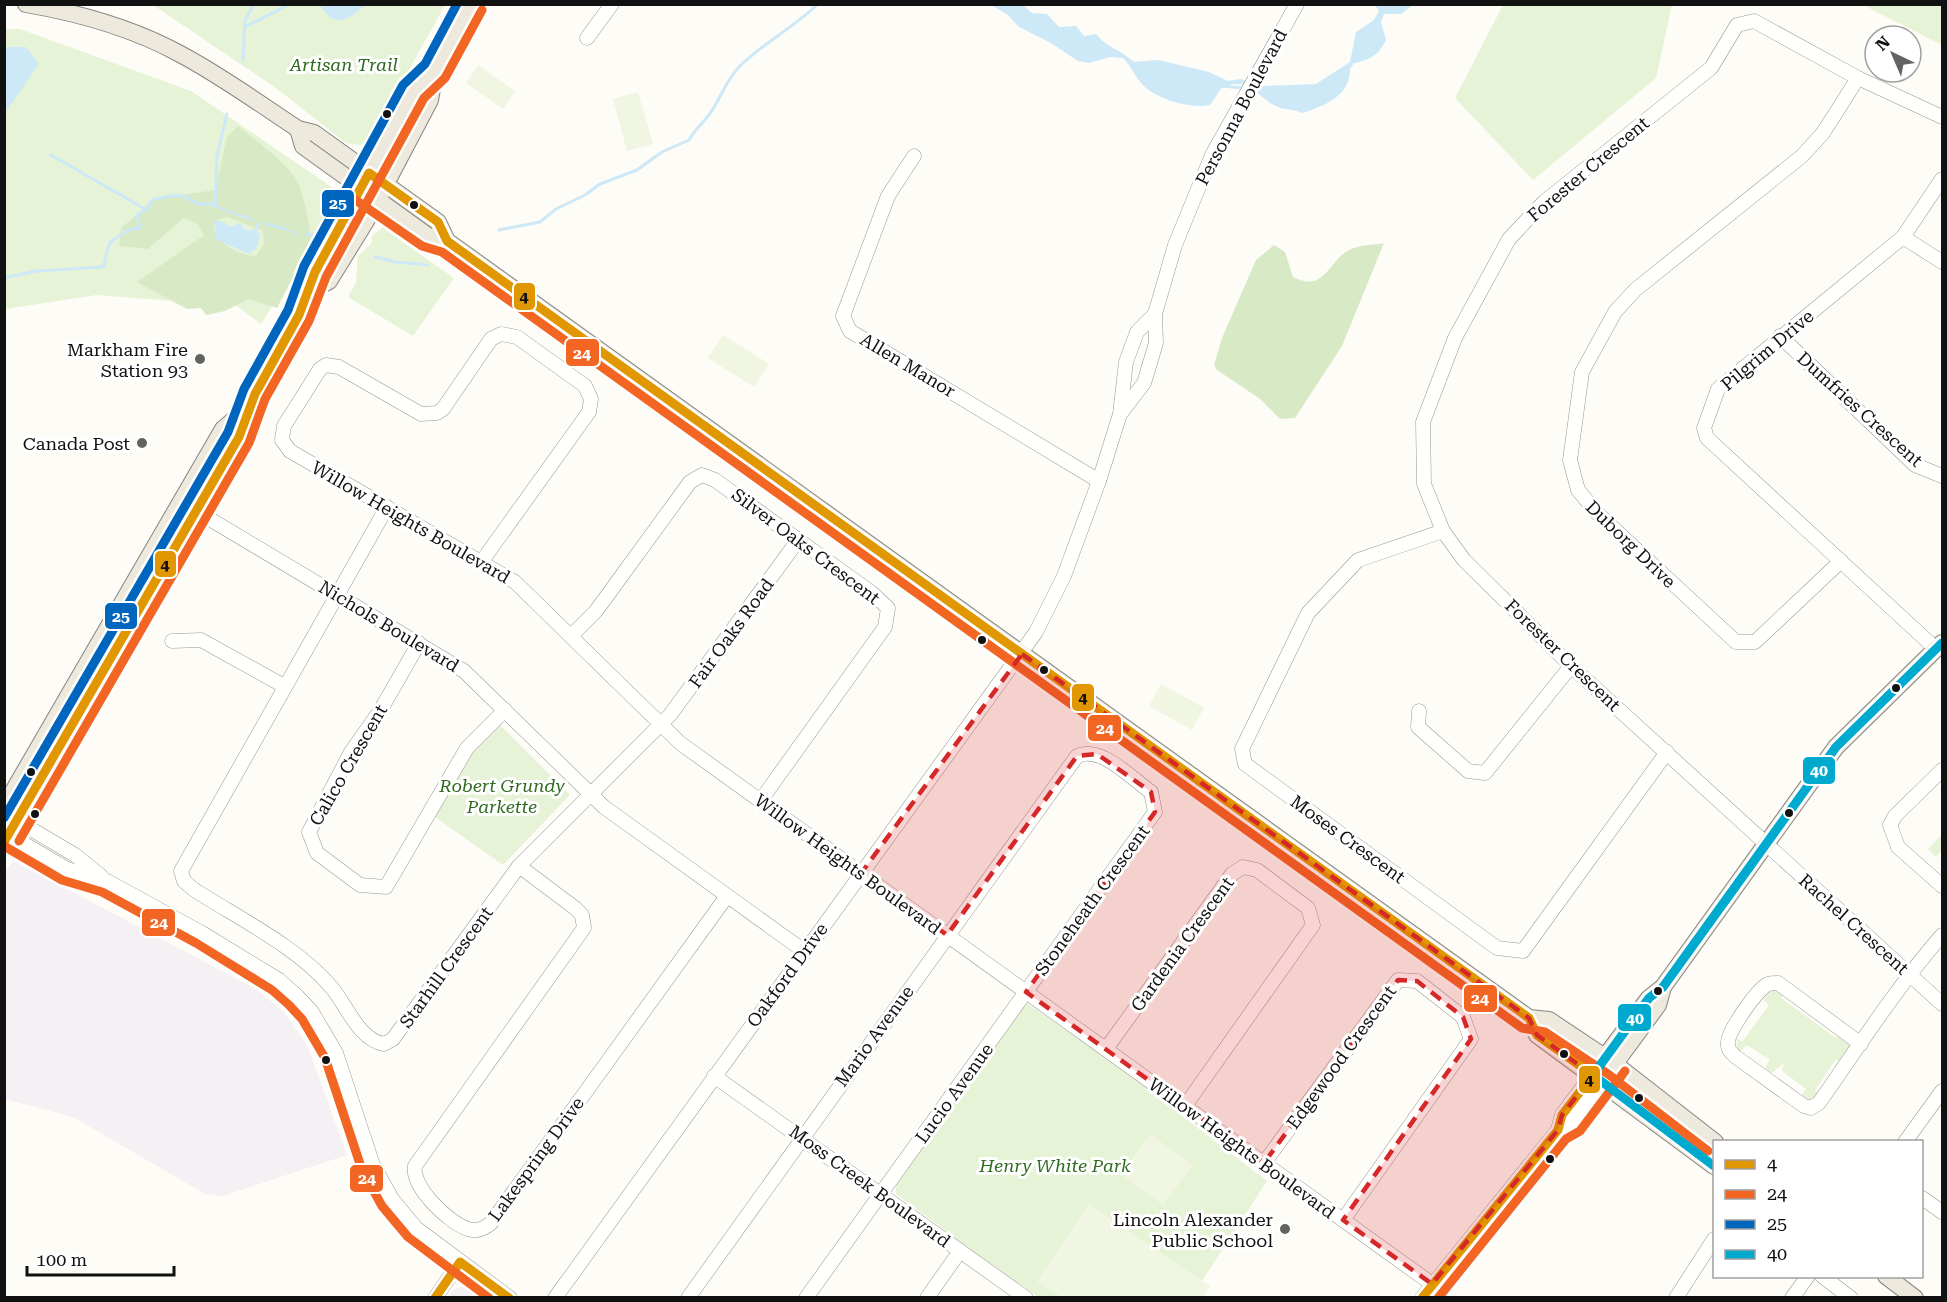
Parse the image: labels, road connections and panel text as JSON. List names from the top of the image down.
{
  "streets": {
    "street": [
      "Personna Boulevard",
      "Forester Crescent",
      "Pilgrim Drive",
      "Allen Manor",
      "Dumfries Crescent",
      "Willow Heights Boulevard",
      "Duborg Drive",
      "Silver Oaks Crescent",
      "Nichols Boulevard",
      "Fair Oaks Road",
      "Calico Crescent",
      "Moses Crescent",
      "Stoneheath Crescent",
      "Rachel Crescent",
      "Gardenia Crescent",
      "Starhill Crescent",
      "Oakford Drive",
      "Mario Avenue",
      "Edgewood Crescent",
      "Lucio Avenue",
      "Lakespring Drive",
      "Moss Creek Boulevard"
    ]
  },
  "crossings": [
    ["Personna Boulevard", "Allen Manor"],
    ["Personna Boulevard", "Oakford Drive"],
    ["Forester Crescent", "Duborg Drive"],
    ["Forester Crescent", "Moses Crescent"],
    ["Forester Crescent", "Rachel Crescent"],
    ["Pilgrim Drive", "Dumfries Crescent"],
    ["Pilgrim Drive", "Duborg Drive"],
    ["Willow Heights Boulevard", "Silver Oaks Crescent"],
    ["Willow Heights Boulevard", "Fair Oaks Road"],
    ["Willow Heights Boulevard", "Stoneheath Crescent"],
    ["Willow Heights Boulevard", "Gardenia Crescent"],
    ["Willow Heights Boulevard", "Starhill Crescent"],
    ["Willow Heights Boulevard", "Oakford Drive"],
    ["Willow Heights Boulevard", "Mario Avenue"],
    ["Willow Heights Boulevard", "Edgewood Crescent"],
    ["Willow Heights Boulevard", "Lucio Avenue"],
    ["Silver Oaks Crescent", "Fair Oaks Road"],
    ["Nichols Boulevard", "Calico Crescent"],
    ["Nichols Boulevard", "Starhill Crescent"],
    ["Nichols Boulevard", "Oakford Drive"],
    ["Nichols Boulevard", "Lakespring Drive"],
    ["Fair Oaks Road", "Starhill Crescent"],
    ["Stoneheath Crescent", "Mario Avenue"],
    ["Stoneheath Crescent", "Lucio Avenue"],
    ["Starhill Crescent", "Lakespring Drive"],
    ["Oakford Drive", "Moss Creek Boulevard"],
    ["Mario Avenue", "Moss Creek Boulevard"],
    ["Lucio Avenue", "Moss Creek Boulevard"]
  ],
  "parks": ["Artisan Trail", "Robert Grundy Parkette", "Henry White Park"],
  "places": ["Markham Fire Station 93", "Canada Post", "Lincoln Alexander Public School"],
  "lines": [
    "transit line 25",
    "transit line 24",
    "transit line 4",
    "transit line 40"
  ],
  "legend": [
    "4",
    "24",
    "25",
    "40"
  ],
  "scale_bar": "100 m",
  "north": "top left"
}
